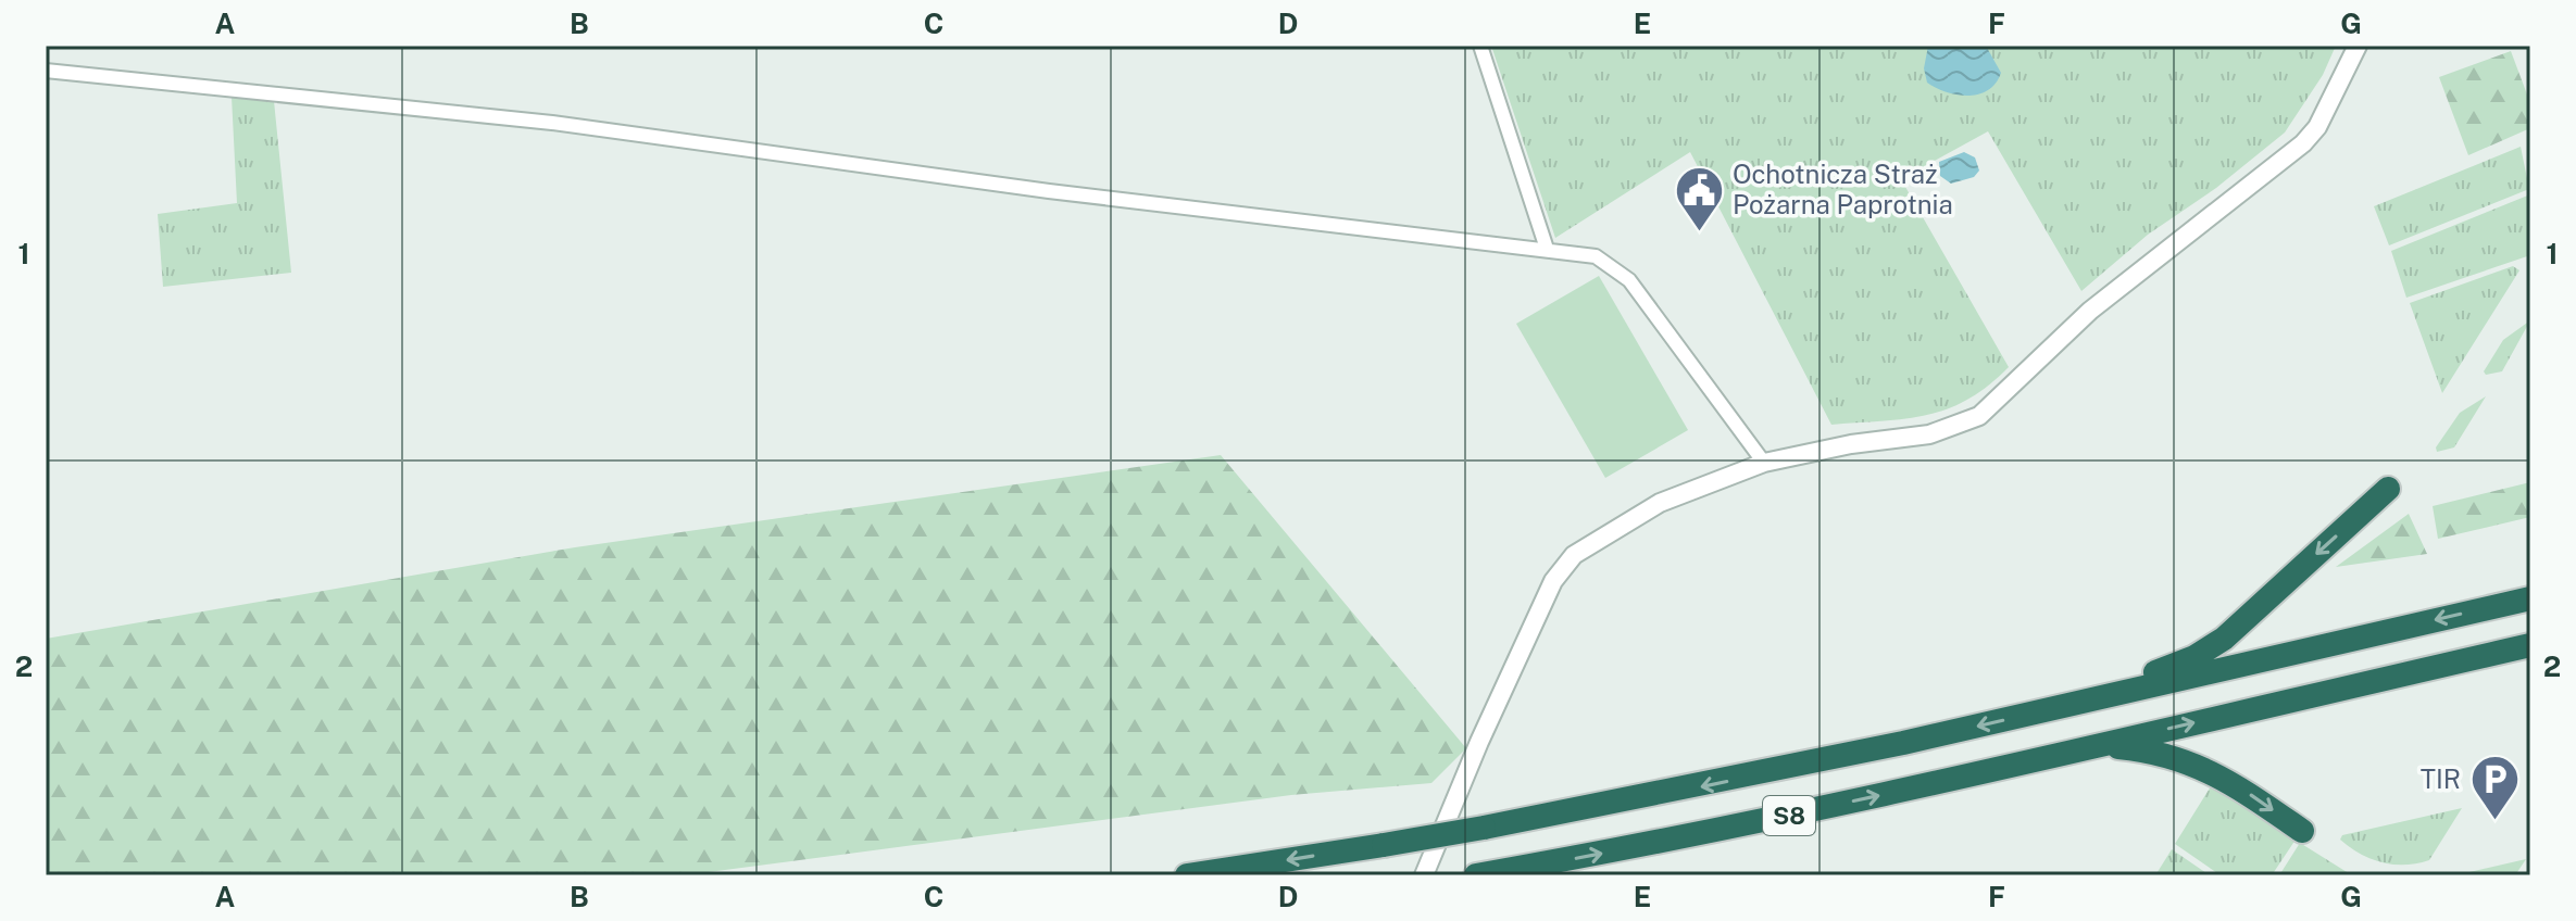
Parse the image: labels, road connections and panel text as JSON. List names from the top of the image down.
{
  "streets": {
    "highway": ["S8"]
  },
  "places": {
    "public building": ["Ochotnicza Straż Pożarna Paprotnia"],
    "parking": ["TIR"]
  },
  "grid": {
    "columns": [
      "A",
      "B",
      "C",
      "D",
      "E",
      "F",
      "G"
    ],
    "rows": ["1", "2"]
  }
}
